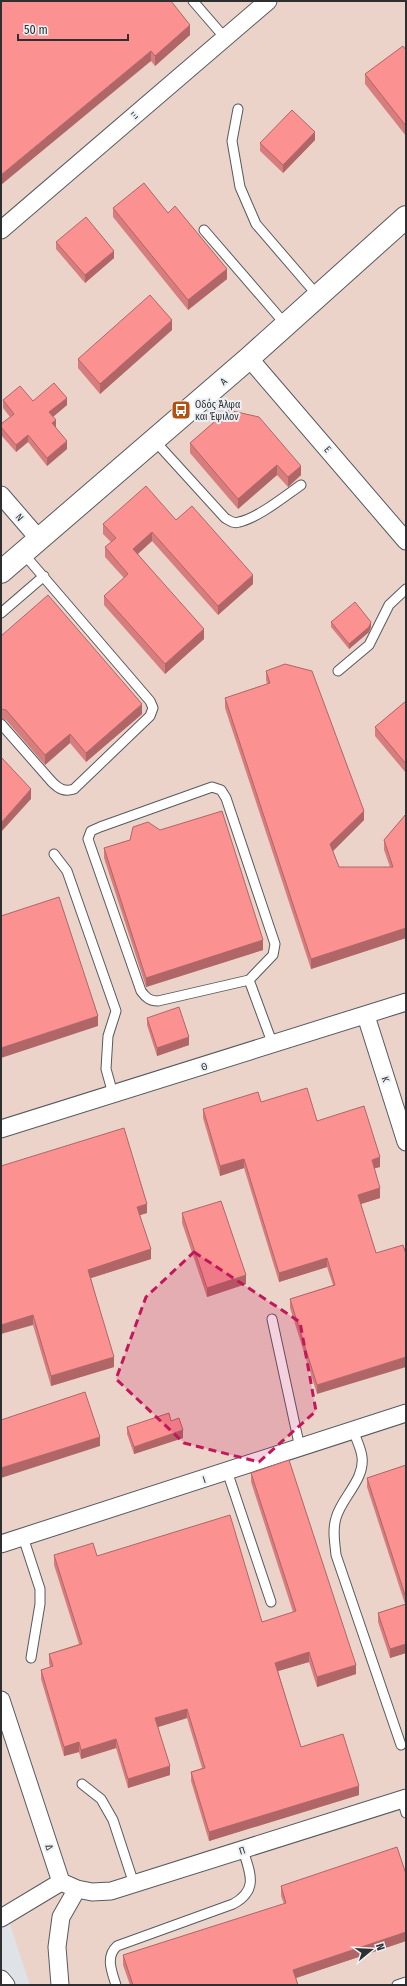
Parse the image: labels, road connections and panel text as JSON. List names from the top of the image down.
{
  "streets": {
    "street": [
      "Ξ",
      "Α",
      "Ε",
      "Ν",
      "Θ",
      "Κ",
      "Ι",
      "Δ",
      "Π"
    ]
  },
  "crossings": [
    ["Α", "Ε"],
    ["Α", "Ν"],
    ["Θ", "Κ"]
  ],
  "places": {
    "bus stop": ["Οδός Άλφα και Έψιλον"]
  },
  "scale_bar": "50 m",
  "north": "right"
}
